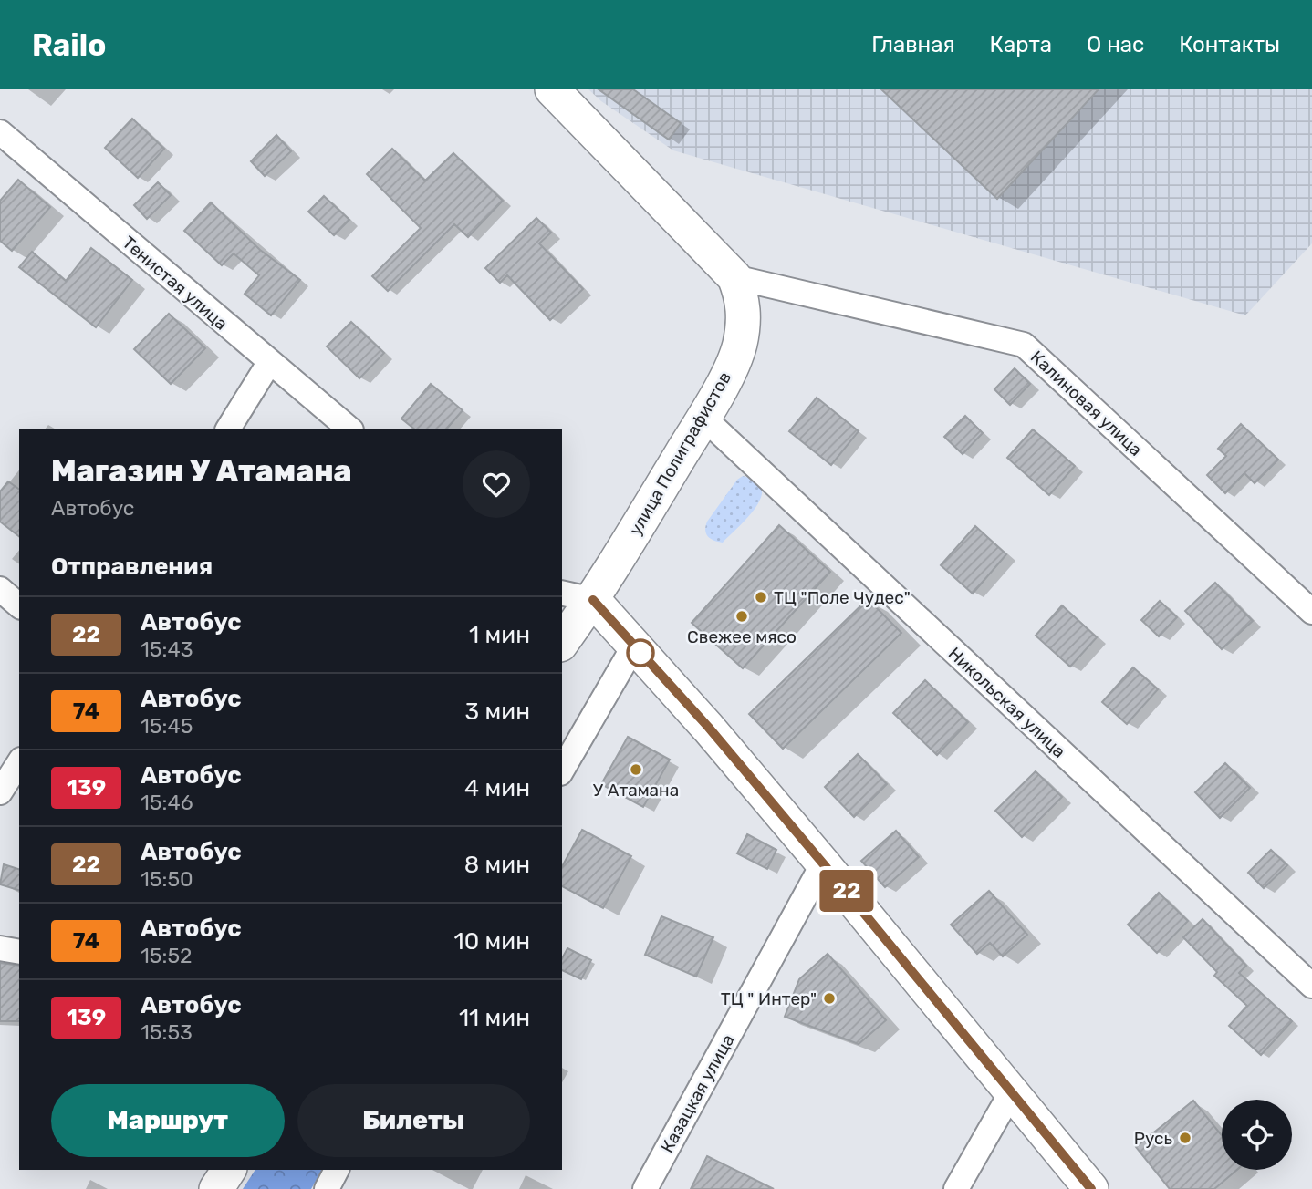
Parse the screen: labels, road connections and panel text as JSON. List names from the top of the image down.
{
  "streets": {
    "street": [
      "Тенистая улица",
      "Калиновая улица",
      "улица Полиграфистов",
      "Никольская улица",
      "Казацкая улица"
    ]
  },
  "crossings": [
    ["Калиновая улица", "улица Полиграфистов"],
    ["улица Полиграфистов", "Никольская улица"]
  ],
  "places": [
    "ТЦ \"Поле Чудес\"",
    "Свежее мясо",
    "У Атамана",
    "ТЦ \" Интер\"",
    "Русь"
  ],
  "lines": ["bus line 22"],
  "page": {
    "header": "Railo",
    "nav": [
      "Главная",
      "Карта",
      "О нас",
      "Контакты"
    ],
    "on_map": "22",
    "heading": [
      ["Магазин У Атамана", "Автобус"],
      "Отправления"
    ],
    "list": [
      {
        "mark": "22",
        "name": "Автобус",
        "note": "15:43",
        "value": "1 мин"
      },
      {
        "mark": "74",
        "name": "Автобус",
        "note": "15:45",
        "value": "3 мин"
      },
      {
        "mark": "139",
        "name": "Автобус",
        "note": "15:46",
        "value": "4 мин"
      },
      {
        "mark": "22",
        "name": "Автобус",
        "note": "15:50",
        "value": "8 мин"
      },
      {
        "mark": "74",
        "name": "Автобус",
        "note": "15:52",
        "value": "10 мин"
      },
      {
        "mark": "139",
        "name": "Автобус",
        "note": "15:53",
        "value": "11 мин"
      }
    ],
    "buttons": ["Маршрут", "Билеты"]
  }
}
